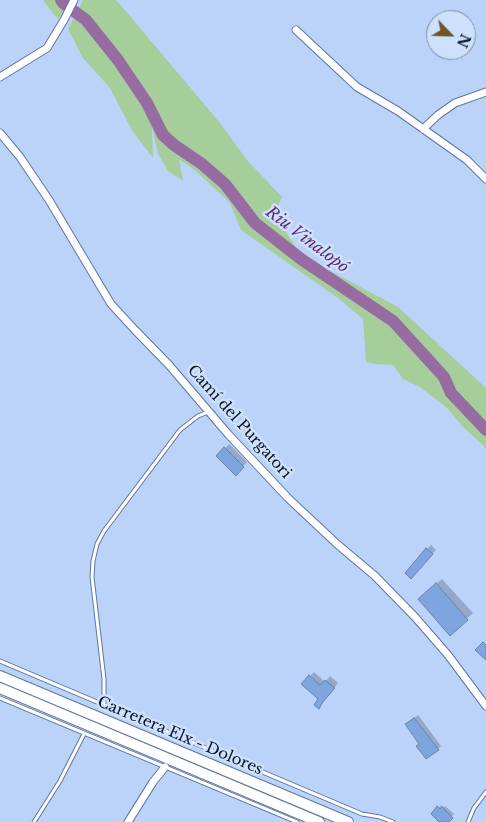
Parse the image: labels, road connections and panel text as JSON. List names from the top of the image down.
{
  "streets": {
    "main road": ["Carretera Elx - Dolores"],
    "street": ["Camí del Purgatori"]
  },
  "water": ["Riu Vinalopó"],
  "north": "bottom right"
}
